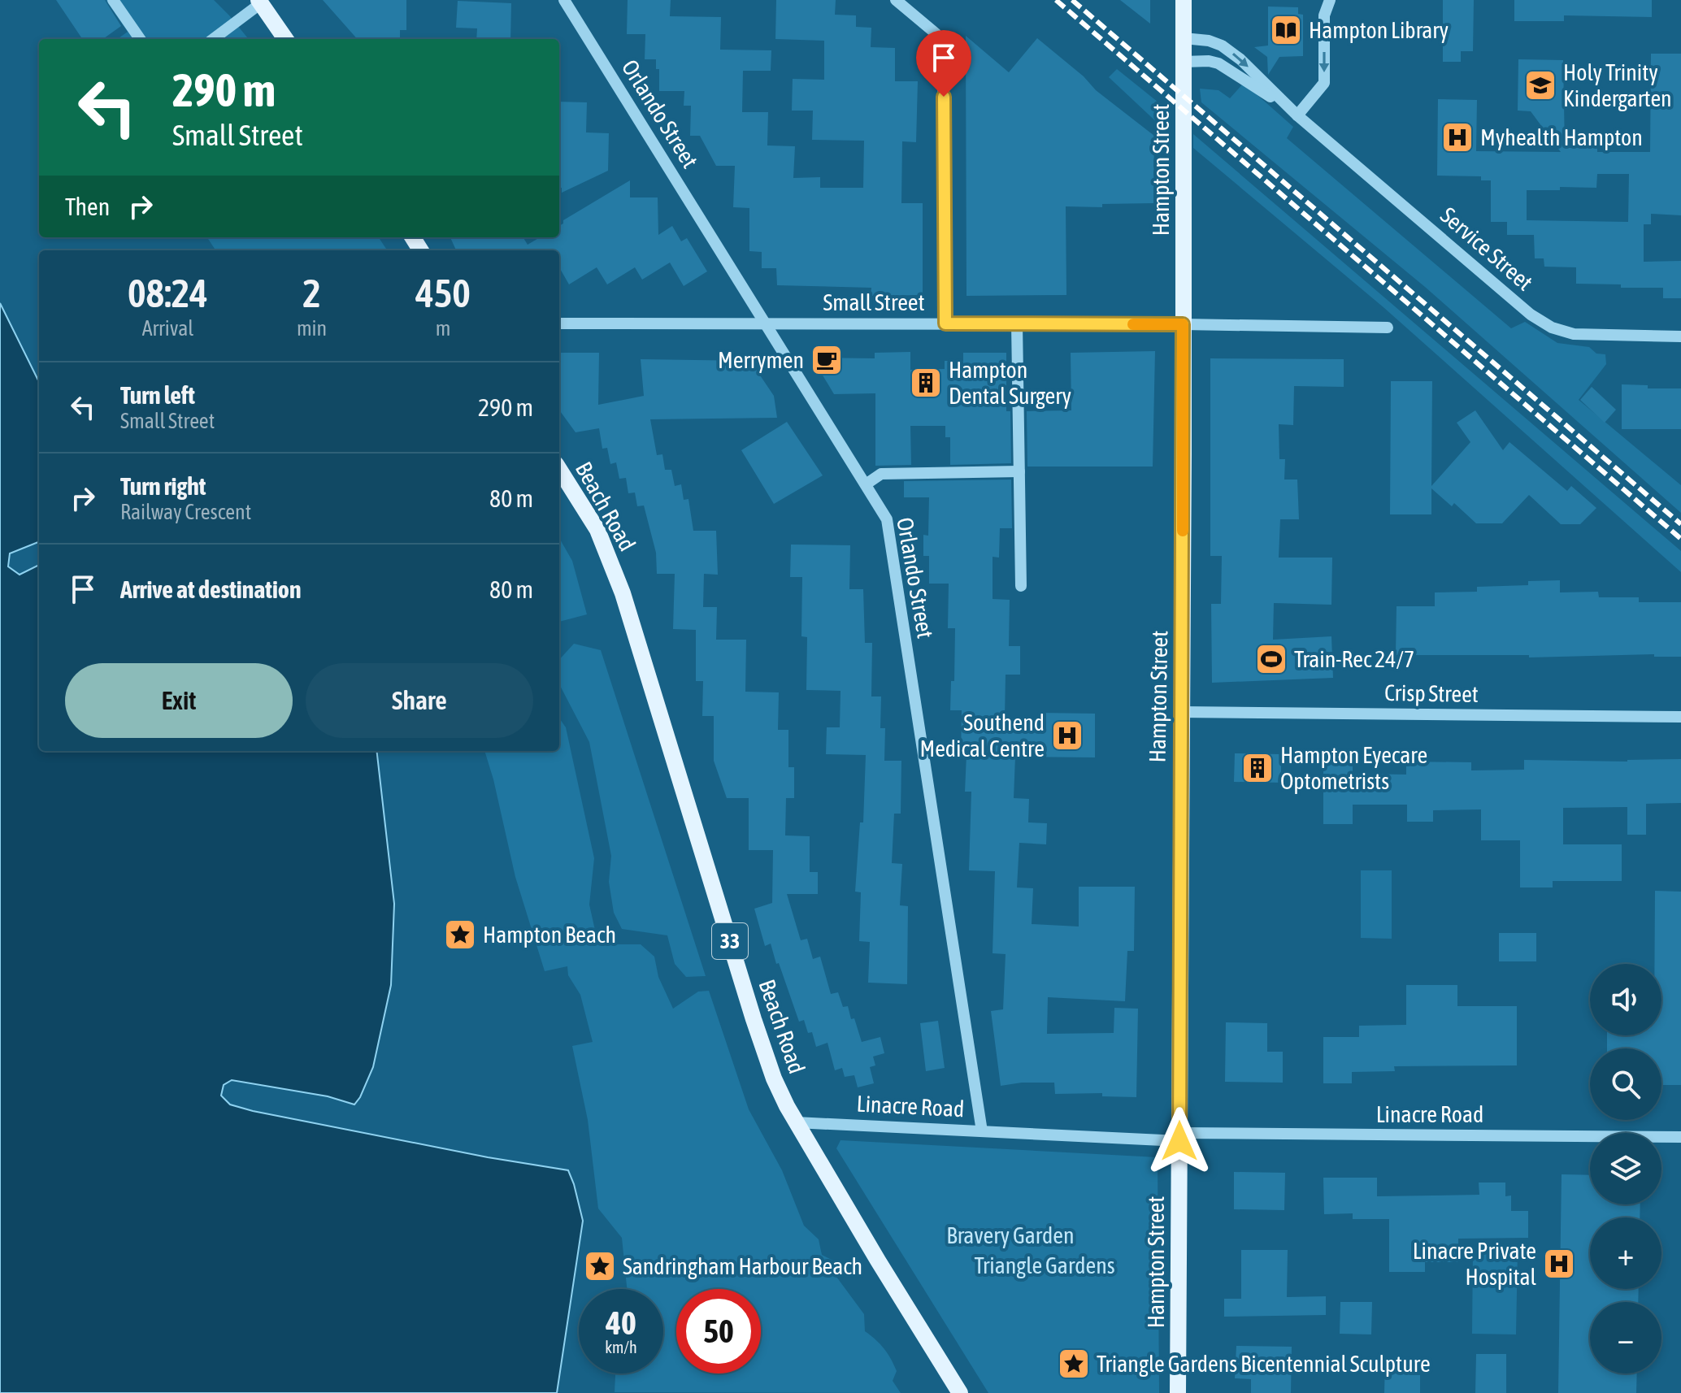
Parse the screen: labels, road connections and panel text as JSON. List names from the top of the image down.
{
  "streets": {
    "main road": ["Hampton Street", "Beach Road", "33"],
    "street": [
      "Orlando Street",
      "Service Street",
      "Small Street",
      "Crisp Street",
      "Linacre Road"
    ]
  },
  "crossings": [
    ["Orlando Street", "Small Street"],
    ["Orlando Street", "Linacre Road"],
    ["Hampton Street", "Service Street"],
    ["Hampton Street", "Small Street"],
    ["Hampton Street", "Crisp Street"],
    ["Hampton Street", "Linacre Road"],
    ["Beach Road", "Linacre Road"]
  ],
  "parks": ["Bravery Garden", "Triangle Gardens"],
  "places": {
    "library": ["Hampton Library"],
    "school or university": ["Holy Trinity Kindergarten"],
    "hospital": ["Myhealth Hampton", "Southend Medical Centre", "Linacre Private Hospital"],
    "cafe": ["Merrymen"],
    "building": ["Hampton Dental Surgery", "Hampton Eyecare Optometrists"],
    "sports": ["Train-Rec 24/7"],
    "place": ["Hampton Beach", "Sandringham Harbour Beach", "Triangle Gardens Bicentennial Sculpture"]
  },
  "page": {
    "turn": ["290 m", "Small Street"],
    "then": "Then",
    "eta": [
      "08:24",
      "Arrival",
      "2",
      "min",
      "450",
      "m"
    ],
    "list": [
      {
        "name": "Turn left",
        "note": "Small Street",
        "value": "290 m"
      },
      {
        "name": "Turn right",
        "note": "Railway Crescent",
        "value": "80 m"
      },
      {
        "name": "Arrive at destination",
        "value": "80 m"
      }
    ],
    "buttons": ["Exit", "Share"],
    "map_buttons": ["+", "−"],
    "speed": "40 km/h",
    "limit": "50"
  }
}
